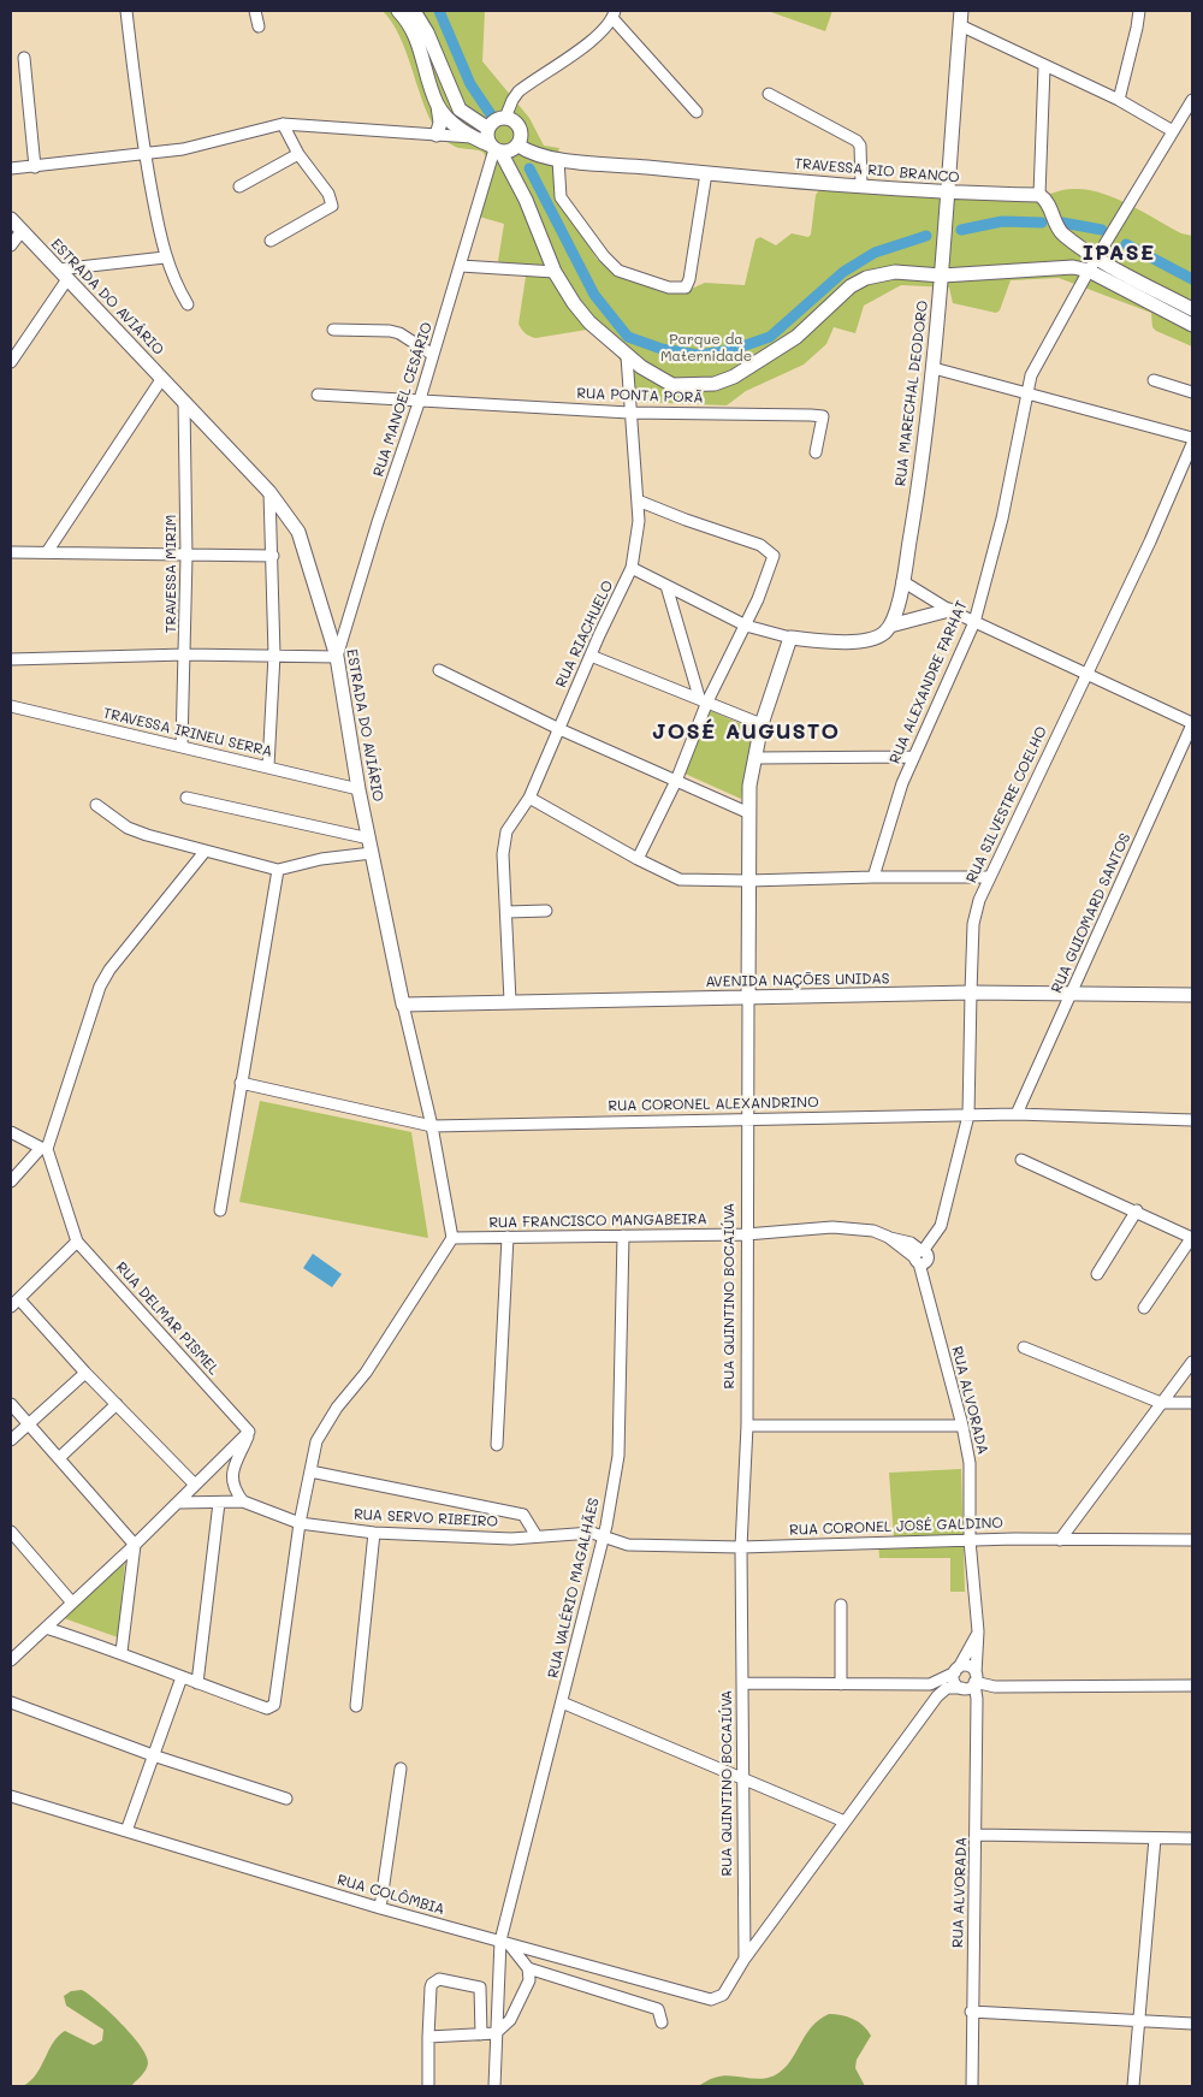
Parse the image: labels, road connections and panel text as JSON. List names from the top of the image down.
{
  "streets": {
    "street": [
      "TRAVESSA RIO BRANCO",
      "ESTRADA DO AVIÁRIO",
      "RUA MARECHAL DEODORO",
      "RUA PONTA PORÃ",
      "RUA MANOEL CESÁRIO",
      "TRAVESSA MIRIM",
      "RUA RIACHUELO",
      "RUA ALEXANDRE FARHAT",
      "TRAVESSA IRINEU SERRA",
      "RUA SILVESTRE COELHO",
      "RUA GUIOMARD SANTOS",
      "AVENIDA NAÇÕES UNIDAS",
      "RUA CORONEL ALEXANDRINO",
      "RUA FRANCISCO MANGABEIRA",
      "RUA QUINTINO BOCAIÚVA",
      "RUA DELMAR PISMEL",
      "RUA ALVORADA",
      "RUA SERVO RIBEIRO",
      "RUA CORONEL JOSÉ GALDINO",
      "RUA VALÉRIO MAGALHÃES",
      "RUA COLÔMBIA"
    ]
  },
  "crossings": [
    ["TRAVESSA RIO BRANCO", "RUA MARECHAL DEODORO"],
    ["TRAVESSA RIO BRANCO", "RUA MANOEL CESÁRIO"],
    ["ESTRADA DO AVIÁRIO", "RUA MANOEL CESÁRIO"],
    ["ESTRADA DO AVIÁRIO", "TRAVESSA MIRIM"],
    ["ESTRADA DO AVIÁRIO", "TRAVESSA IRINEU SERRA"],
    ["ESTRADA DO AVIÁRIO", "AVENIDA NAÇÕES UNIDAS"],
    ["ESTRADA DO AVIÁRIO", "RUA CORONEL ALEXANDRINO"],
    ["ESTRADA DO AVIÁRIO", "RUA FRANCISCO MANGABEIRA"],
    ["RUA PONTA PORÃ", "RUA MANOEL CESÁRIO"],
    ["RUA PONTA PORÃ", "RUA RIACHUELO"],
    ["TRAVESSA MIRIM", "TRAVESSA IRINEU SERRA"],
    ["RUA RIACHUELO", "AVENIDA NAÇÕES UNIDAS"],
    ["RUA SILVESTRE COELHO", "AVENIDA NAÇÕES UNIDAS"],
    ["RUA SILVESTRE COELHO", "RUA CORONEL ALEXANDRINO"],
    ["RUA SILVESTRE COELHO", "RUA FRANCISCO MANGABEIRA"],
    ["RUA SILVESTRE COELHO", "RUA ALVORADA"],
    ["RUA GUIOMARD SANTOS", "AVENIDA NAÇÕES UNIDAS"],
    ["RUA GUIOMARD SANTOS", "RUA CORONEL ALEXANDRINO"],
    ["AVENIDA NAÇÕES UNIDAS", "RUA QUINTINO BOCAIÚVA"],
    ["RUA CORONEL ALEXANDRINO", "RUA QUINTINO BOCAIÚVA"],
    ["RUA FRANCISCO MANGABEIRA", "RUA QUINTINO BOCAIÚVA"],
    ["RUA FRANCISCO MANGABEIRA", "RUA ALVORADA"],
    ["RUA FRANCISCO MANGABEIRA", "RUA VALÉRIO MAGALHÃES"],
    ["RUA QUINTINO BOCAIÚVA", "RUA CORONEL JOSÉ GALDINO"],
    ["RUA QUINTINO BOCAIÚVA", "RUA COLÔMBIA"],
    ["RUA ALVORADA", "RUA CORONEL JOSÉ GALDINO"],
    ["RUA SERVO RIBEIRO", "RUA CORONEL JOSÉ GALDINO"],
    ["RUA SERVO RIBEIRO", "RUA VALÉRIO MAGALHÃES"],
    ["RUA CORONEL JOSÉ GALDINO", "RUA VALÉRIO MAGALHÃES"],
    ["RUA VALÉRIO MAGALHÃES", "RUA COLÔMBIA"]
  ],
  "districts": ["IPASE", "JOSÉ AUGUSTO"],
  "parks": ["Parque da Maternidade"]
}
